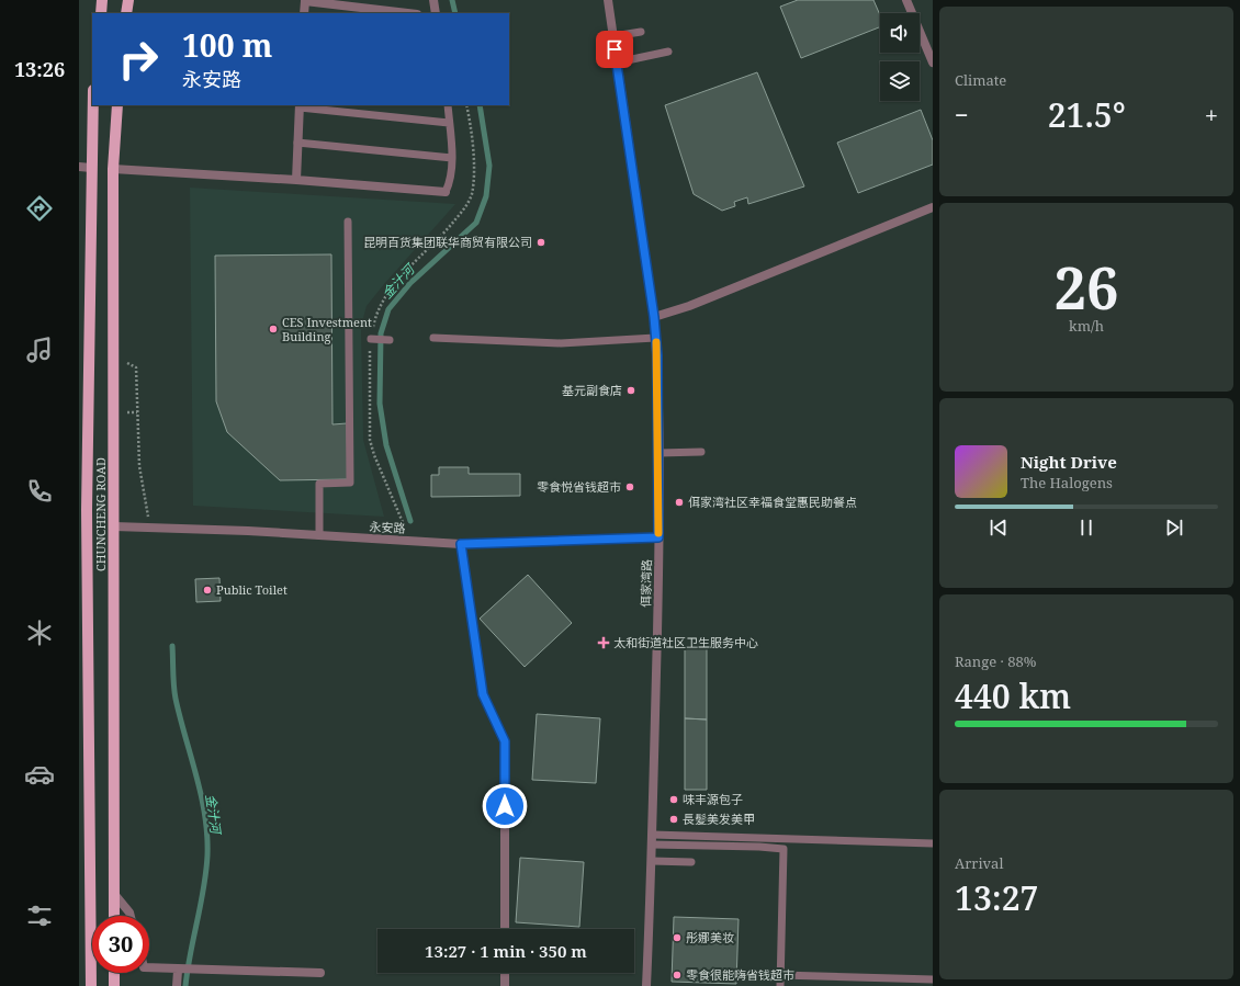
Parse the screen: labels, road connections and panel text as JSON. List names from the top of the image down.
{
  "streets": {
    "main road": ["CHUNCHENG ROAD"],
    "street": ["永安路", "佴家湾路"]
  },
  "crossings": [
    ["CHUNCHENG ROAD", "永安路"],
    ["永安路", "佴家湾路"]
  ],
  "water": ["金汁河"],
  "places": {
    "other": [
      "昆明百货集团联华商贸有限公司",
      "CES Investment Building",
      "基元副食店",
      "零食悦省钱超市",
      "佴家湾社区幸福食堂惠民助餐点",
      "Public Toilet",
      "味丰源包子",
      "長髪美发美甲",
      "彤娜美妆",
      "零食很能嗨省钱超市"
    ],
    "health": ["太和街道社区卫生服务中心"]
  },
  "page": {
    "tabs": "13:26",
    "tile": [
      "Climate",
      ["26", "km/h"],
      ["Range · 88%", "440 km"],
      ["Arrival", "13:27"]
    ],
    "turn": ["100 m", "永安路"],
    "heat": ["−", "21.5°", "+"],
    "song": ["Night Drive", "The Halogens"],
    "limit": "30",
    "trip": "13:27 · 1 min · 350 m"
  }
}
